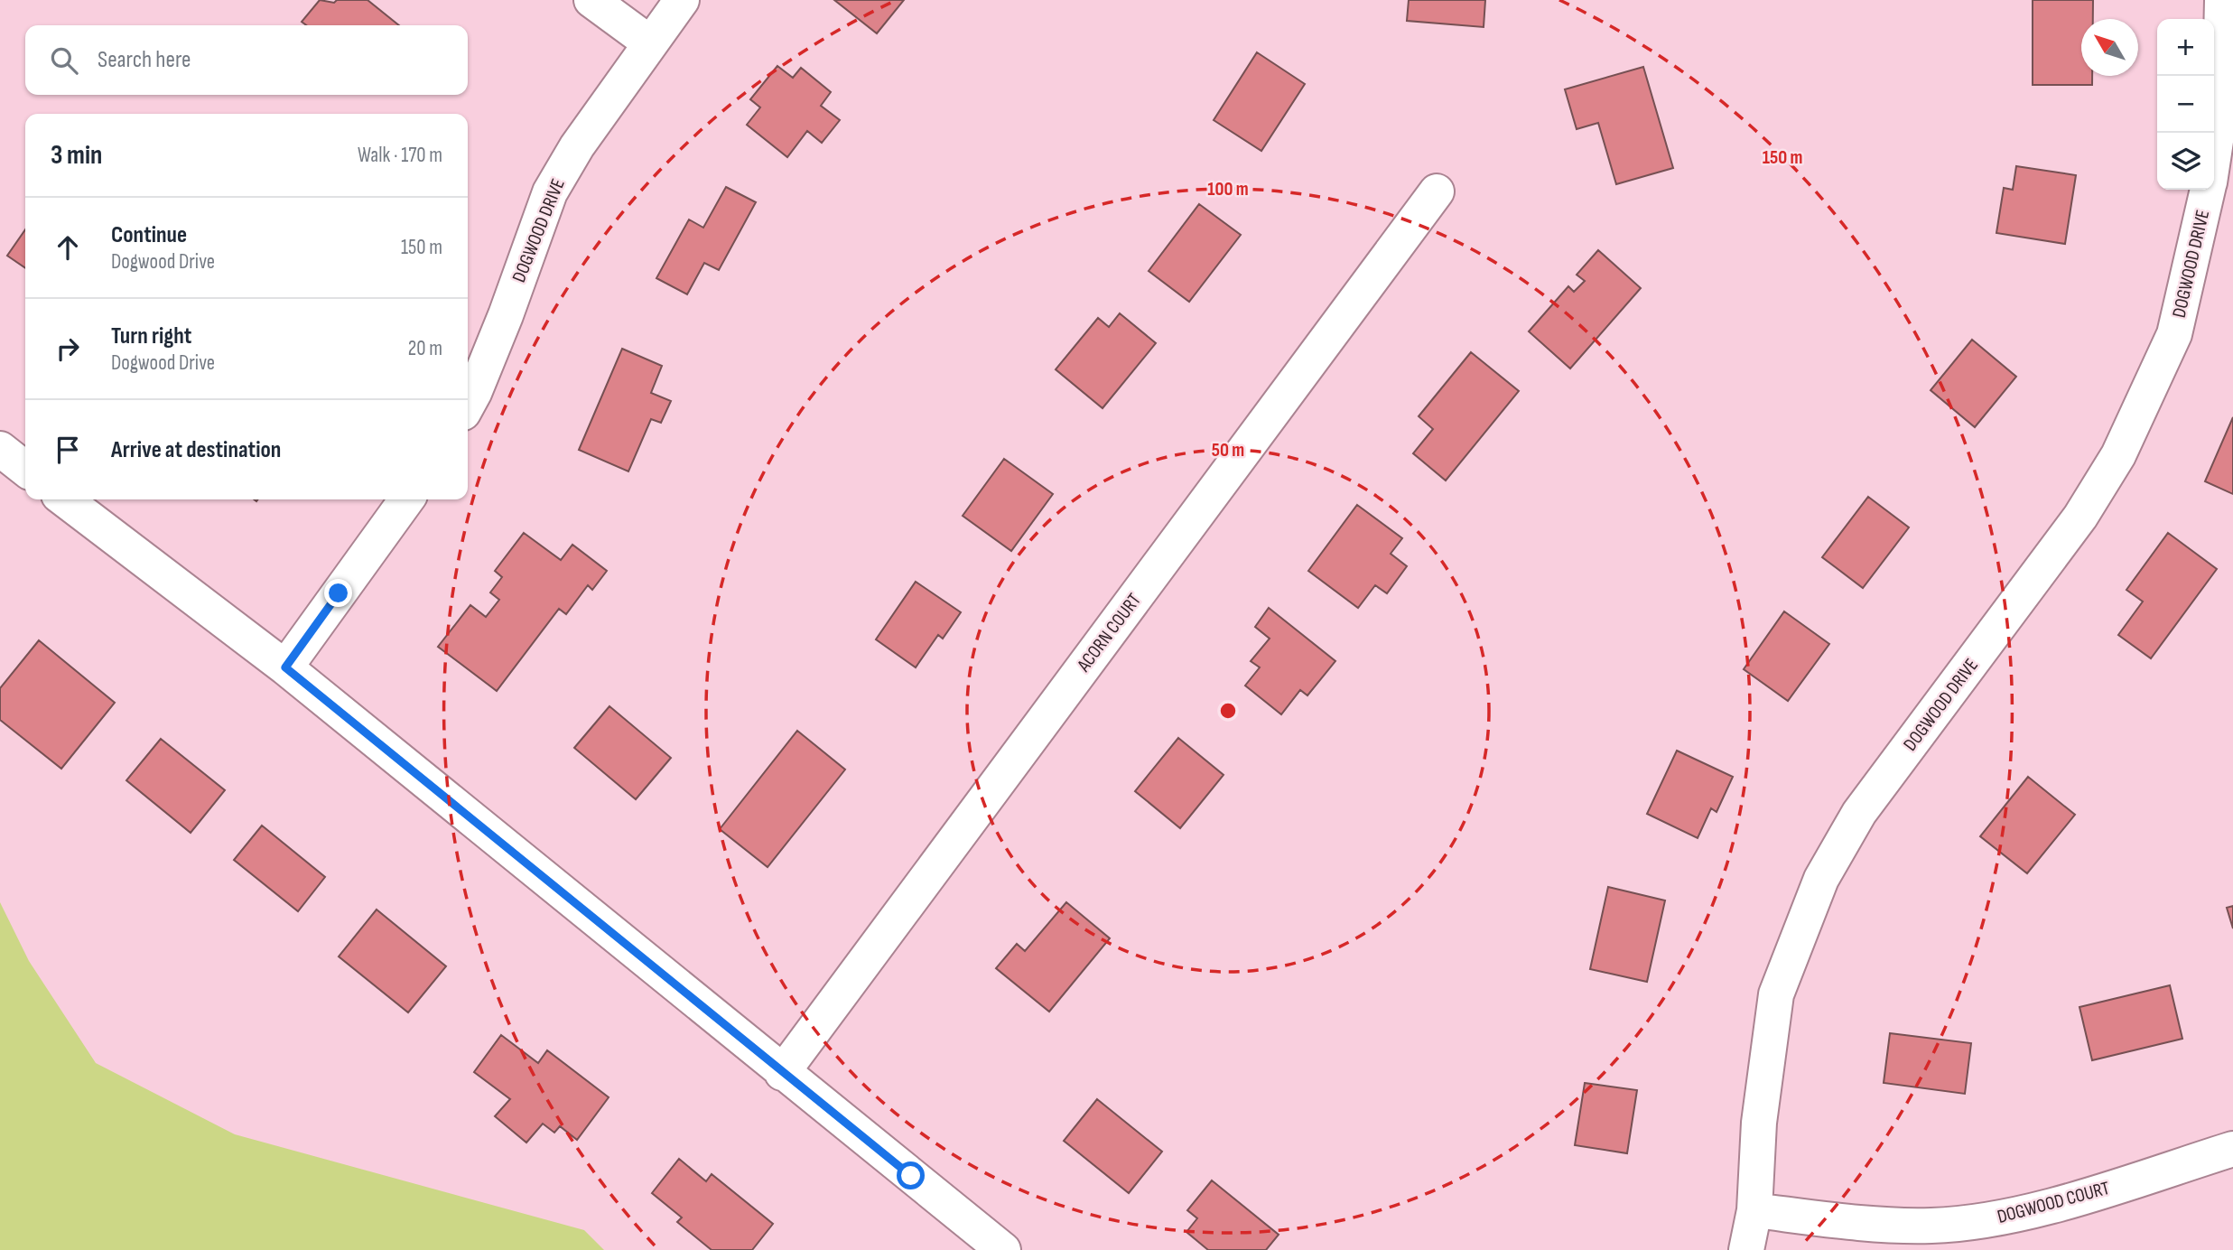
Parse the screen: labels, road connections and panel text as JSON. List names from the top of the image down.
{
  "streets": {
    "street": ["DOGWOOD DRIVE", "ACORN COURT", "DOGWOOD COURT"]
  },
  "crossings": [
    ["DOGWOOD DRIVE", "DOGWOOD COURT"]
  ],
  "north": "top left",
  "page": {
    "map_buttons": ["+", "−"],
    "search": "Search here",
    "heading": ["3 min", "Walk · 170 m"],
    "list": [
      ["Continue", "Dogwood Drive", "150 m"],
      ["Turn right", "Dogwood Drive", "20 m"],
      "Arrive at destination"
    ]
  },
  "rings": ["150 m", "100 m", "50 m"]
}
